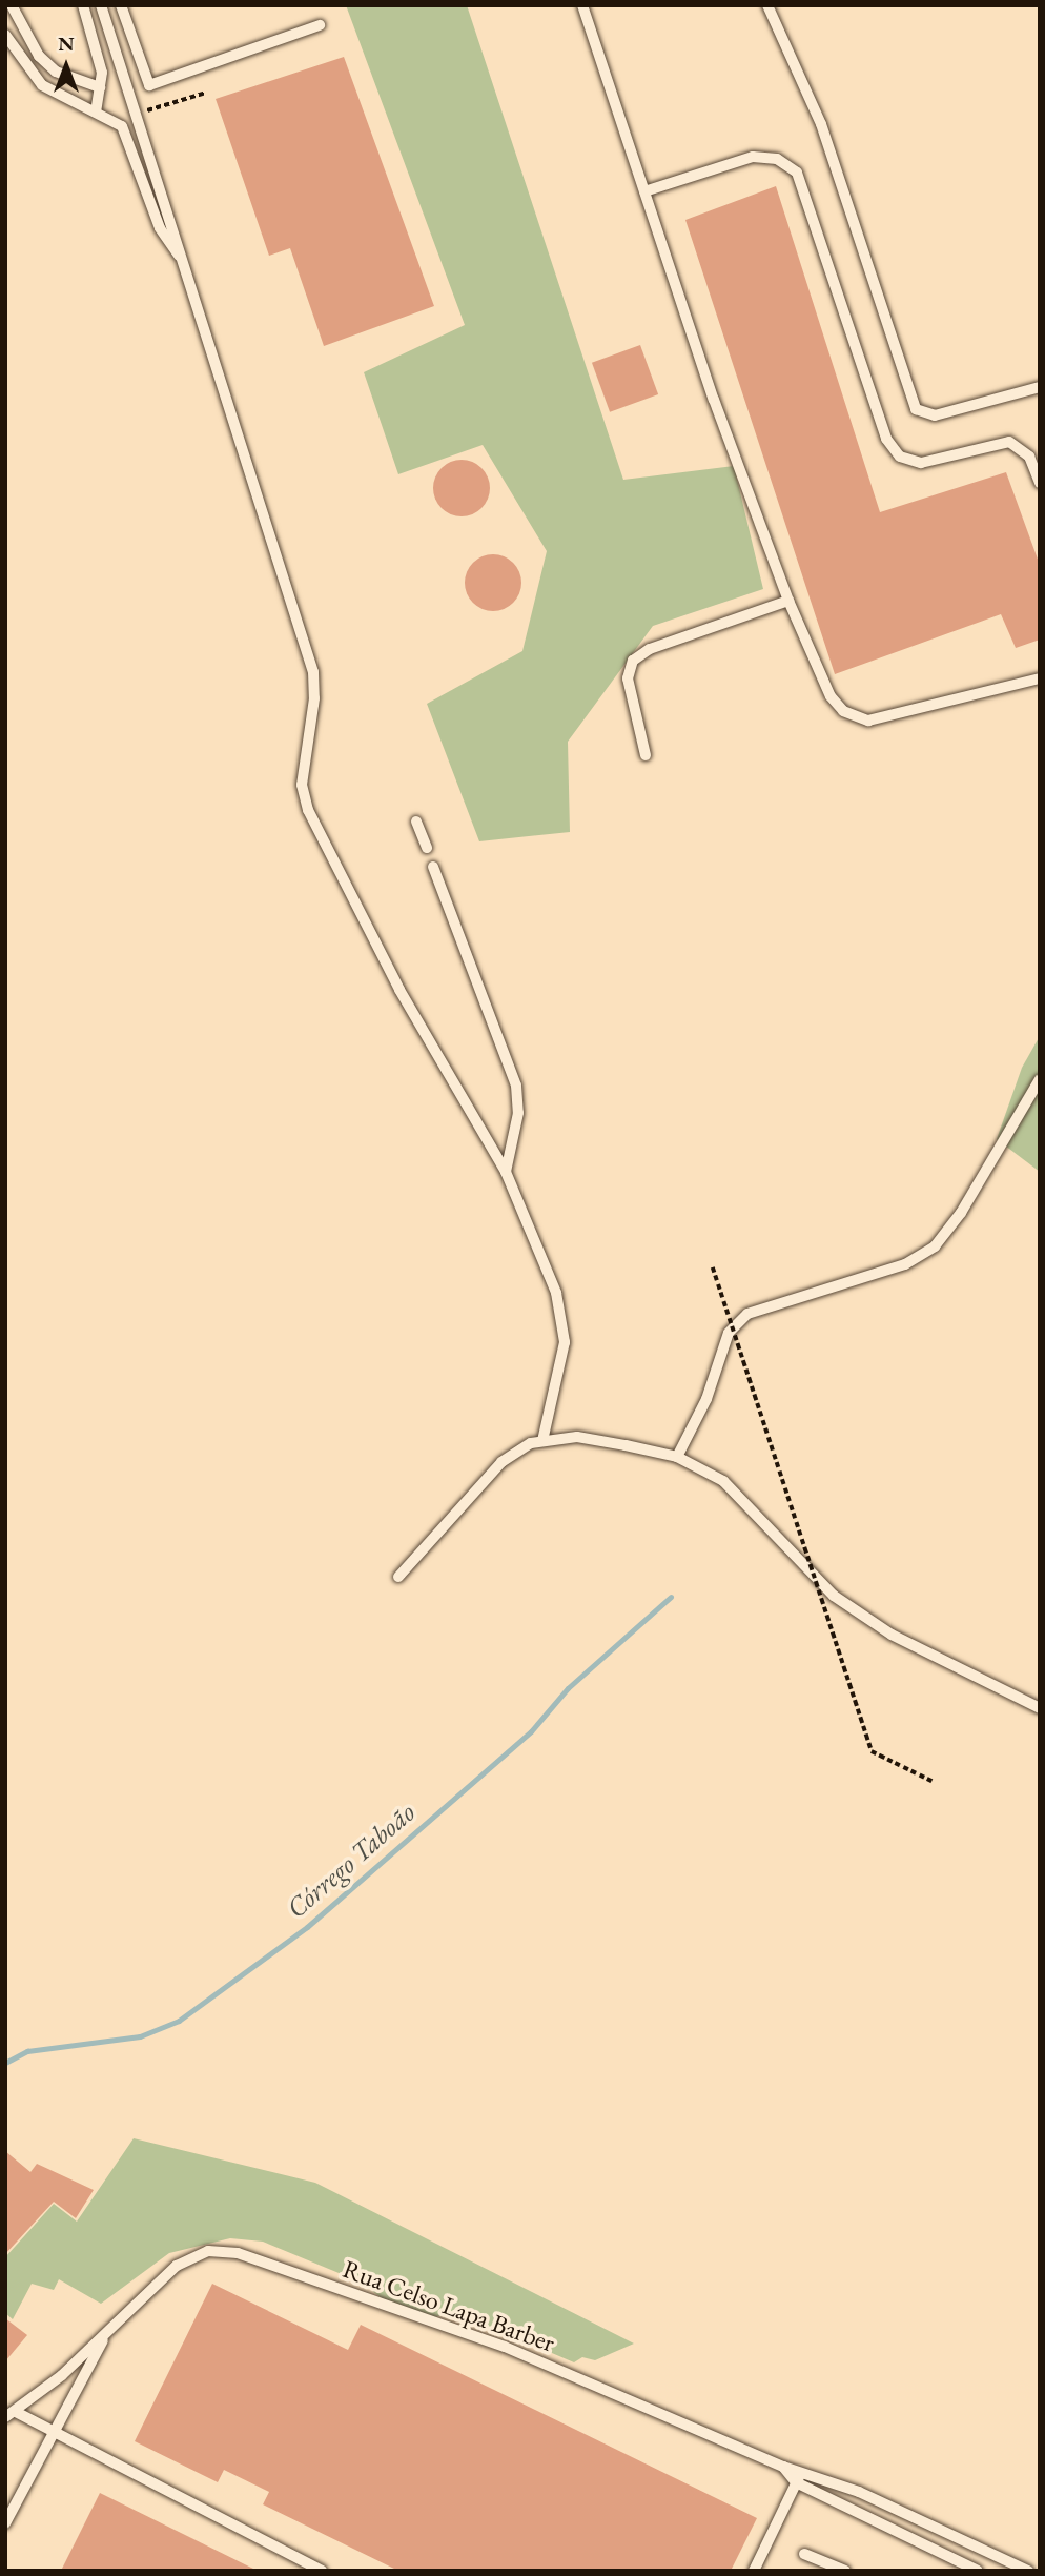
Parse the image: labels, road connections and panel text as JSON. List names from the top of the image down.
{
  "streets": {
    "lane": ["Rua Celso Lapa Barber"]
  },
  "water": ["Córrego Taboão"],
  "north": "top"
}
